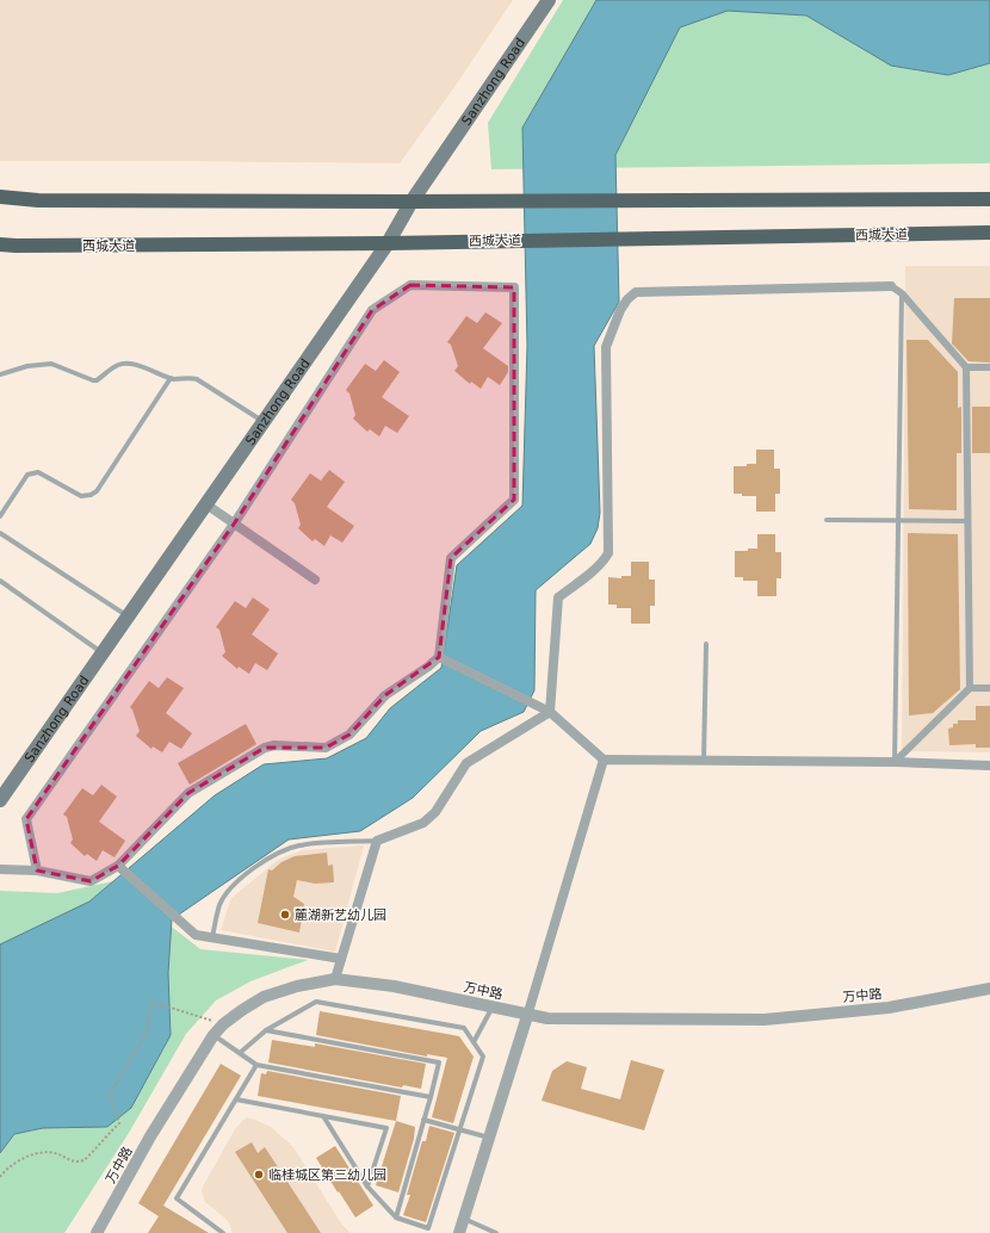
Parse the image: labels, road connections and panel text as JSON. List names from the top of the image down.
{
  "streets": {
    "highway": ["西城大道"],
    "main road": ["Sanzhong Road"],
    "street": ["万中路"]
  },
  "crossings": [
    ["Sanzhong Road", "西城大道"]
  ],
  "places": ["麓湖新艺幼儿园", "临桂城区第三幼儿园"]
}
